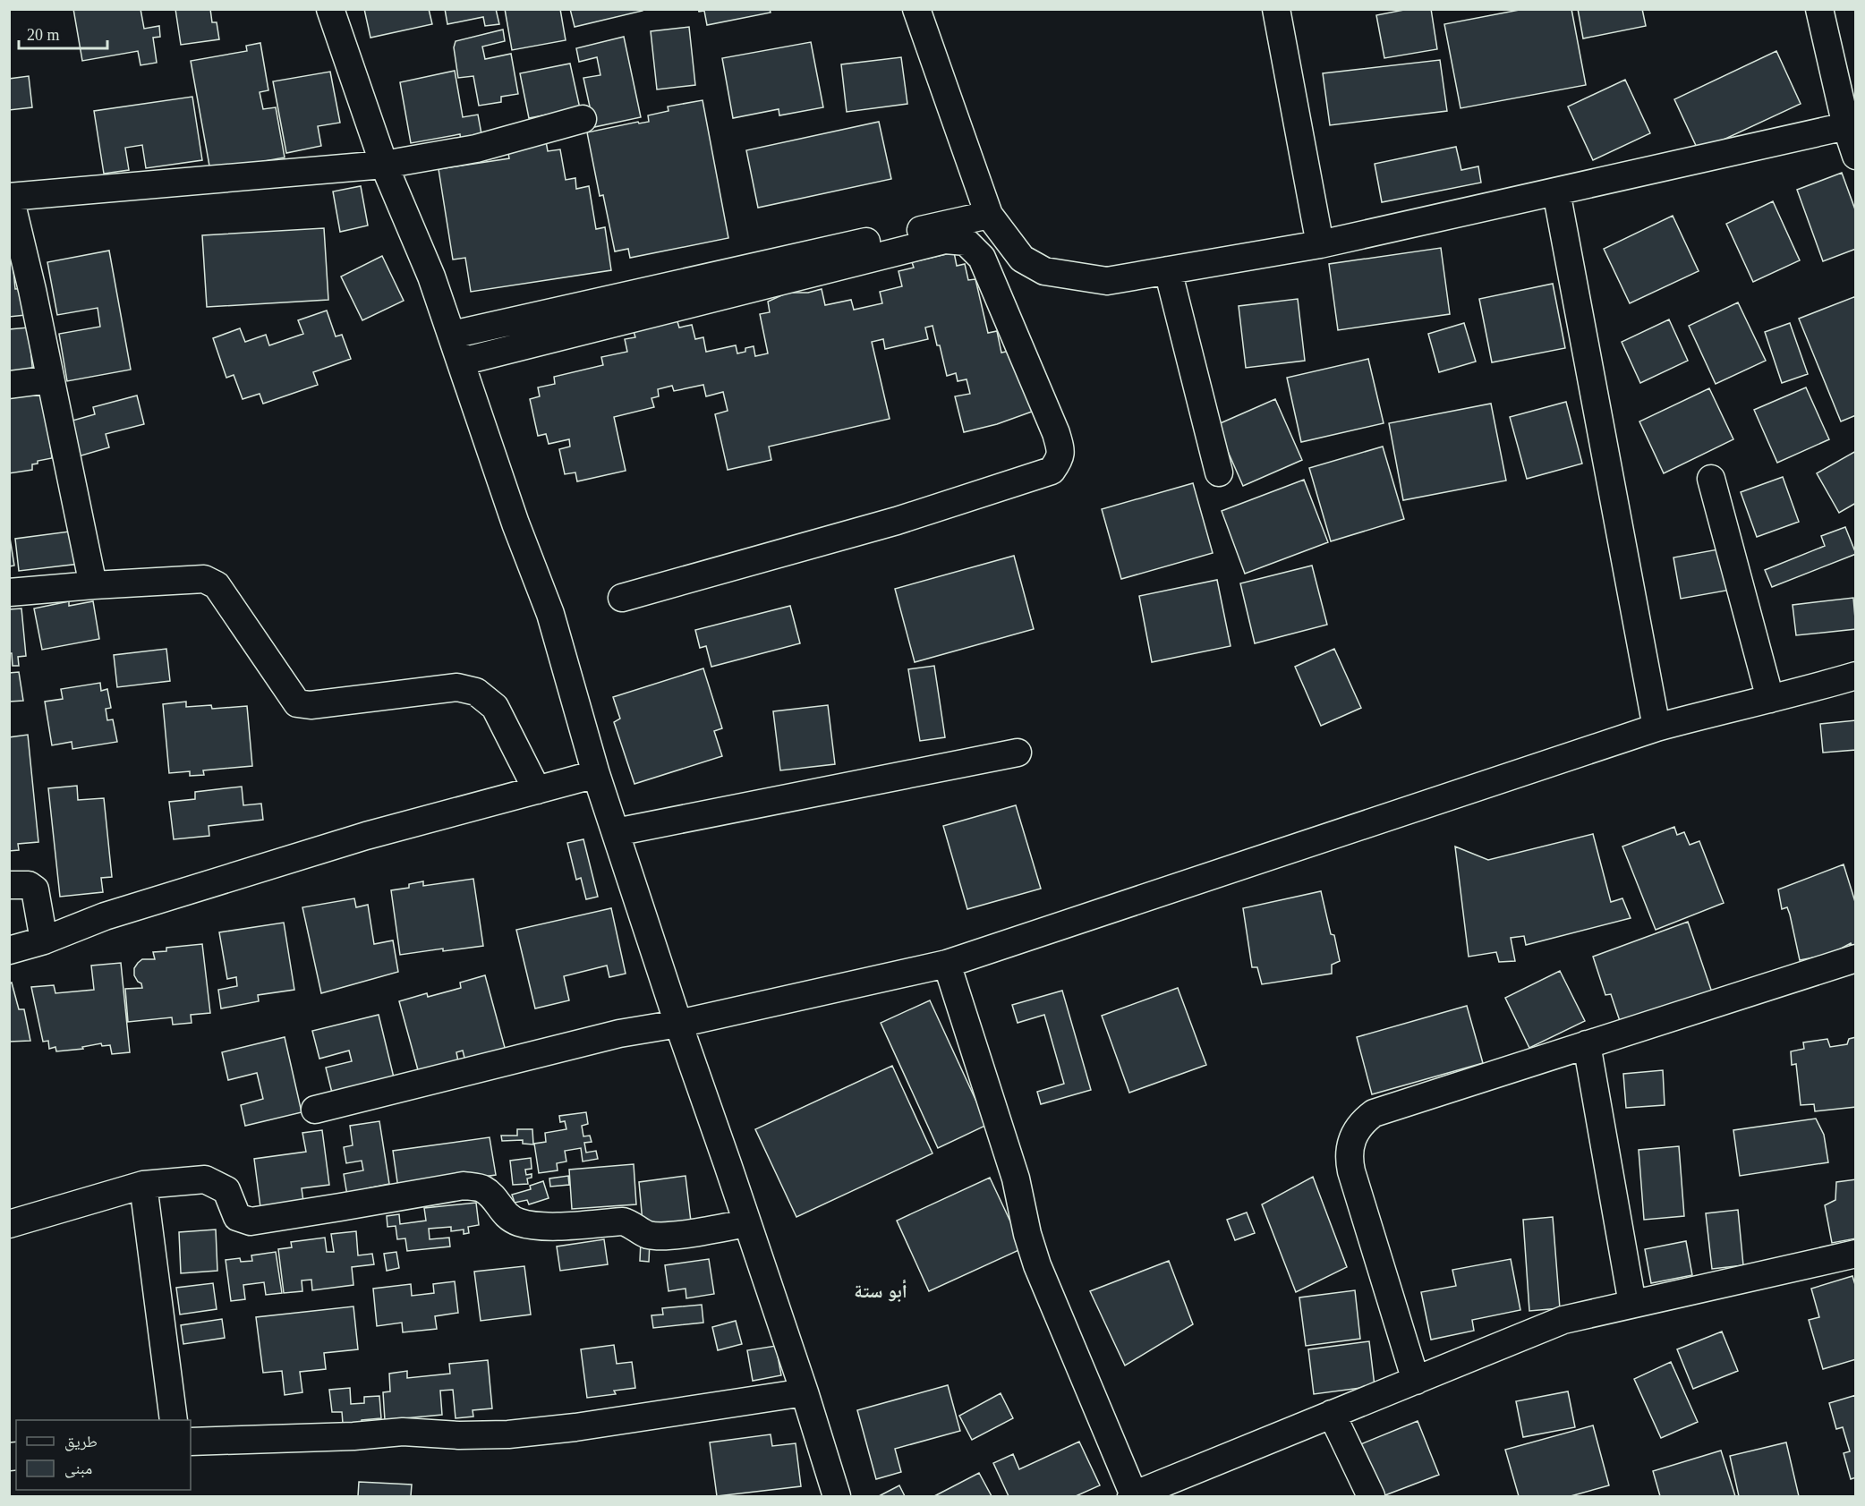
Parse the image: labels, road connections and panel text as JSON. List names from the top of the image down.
{
  "districts": ["أبو ستة"],
  "legend": ["طريق", "مبنى"],
  "scale_bar": "20 m"
}
